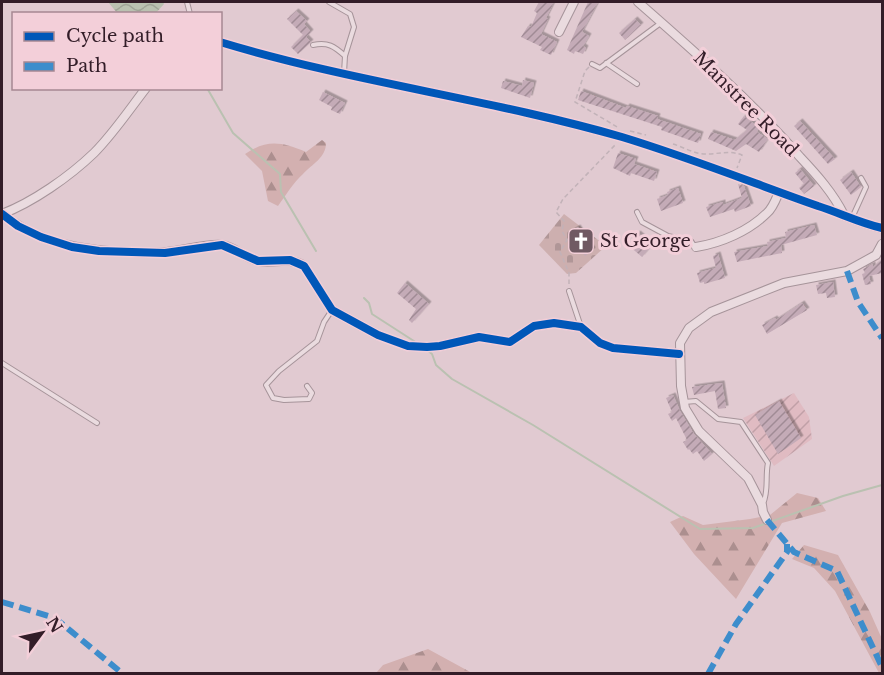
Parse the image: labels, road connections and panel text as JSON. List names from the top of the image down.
{
  "streets": {
    "street": ["Manstree Road"]
  },
  "places": {
    "church": ["St George"]
  },
  "legend": ["Cycle path", "Path"],
  "north": "top right"
}
